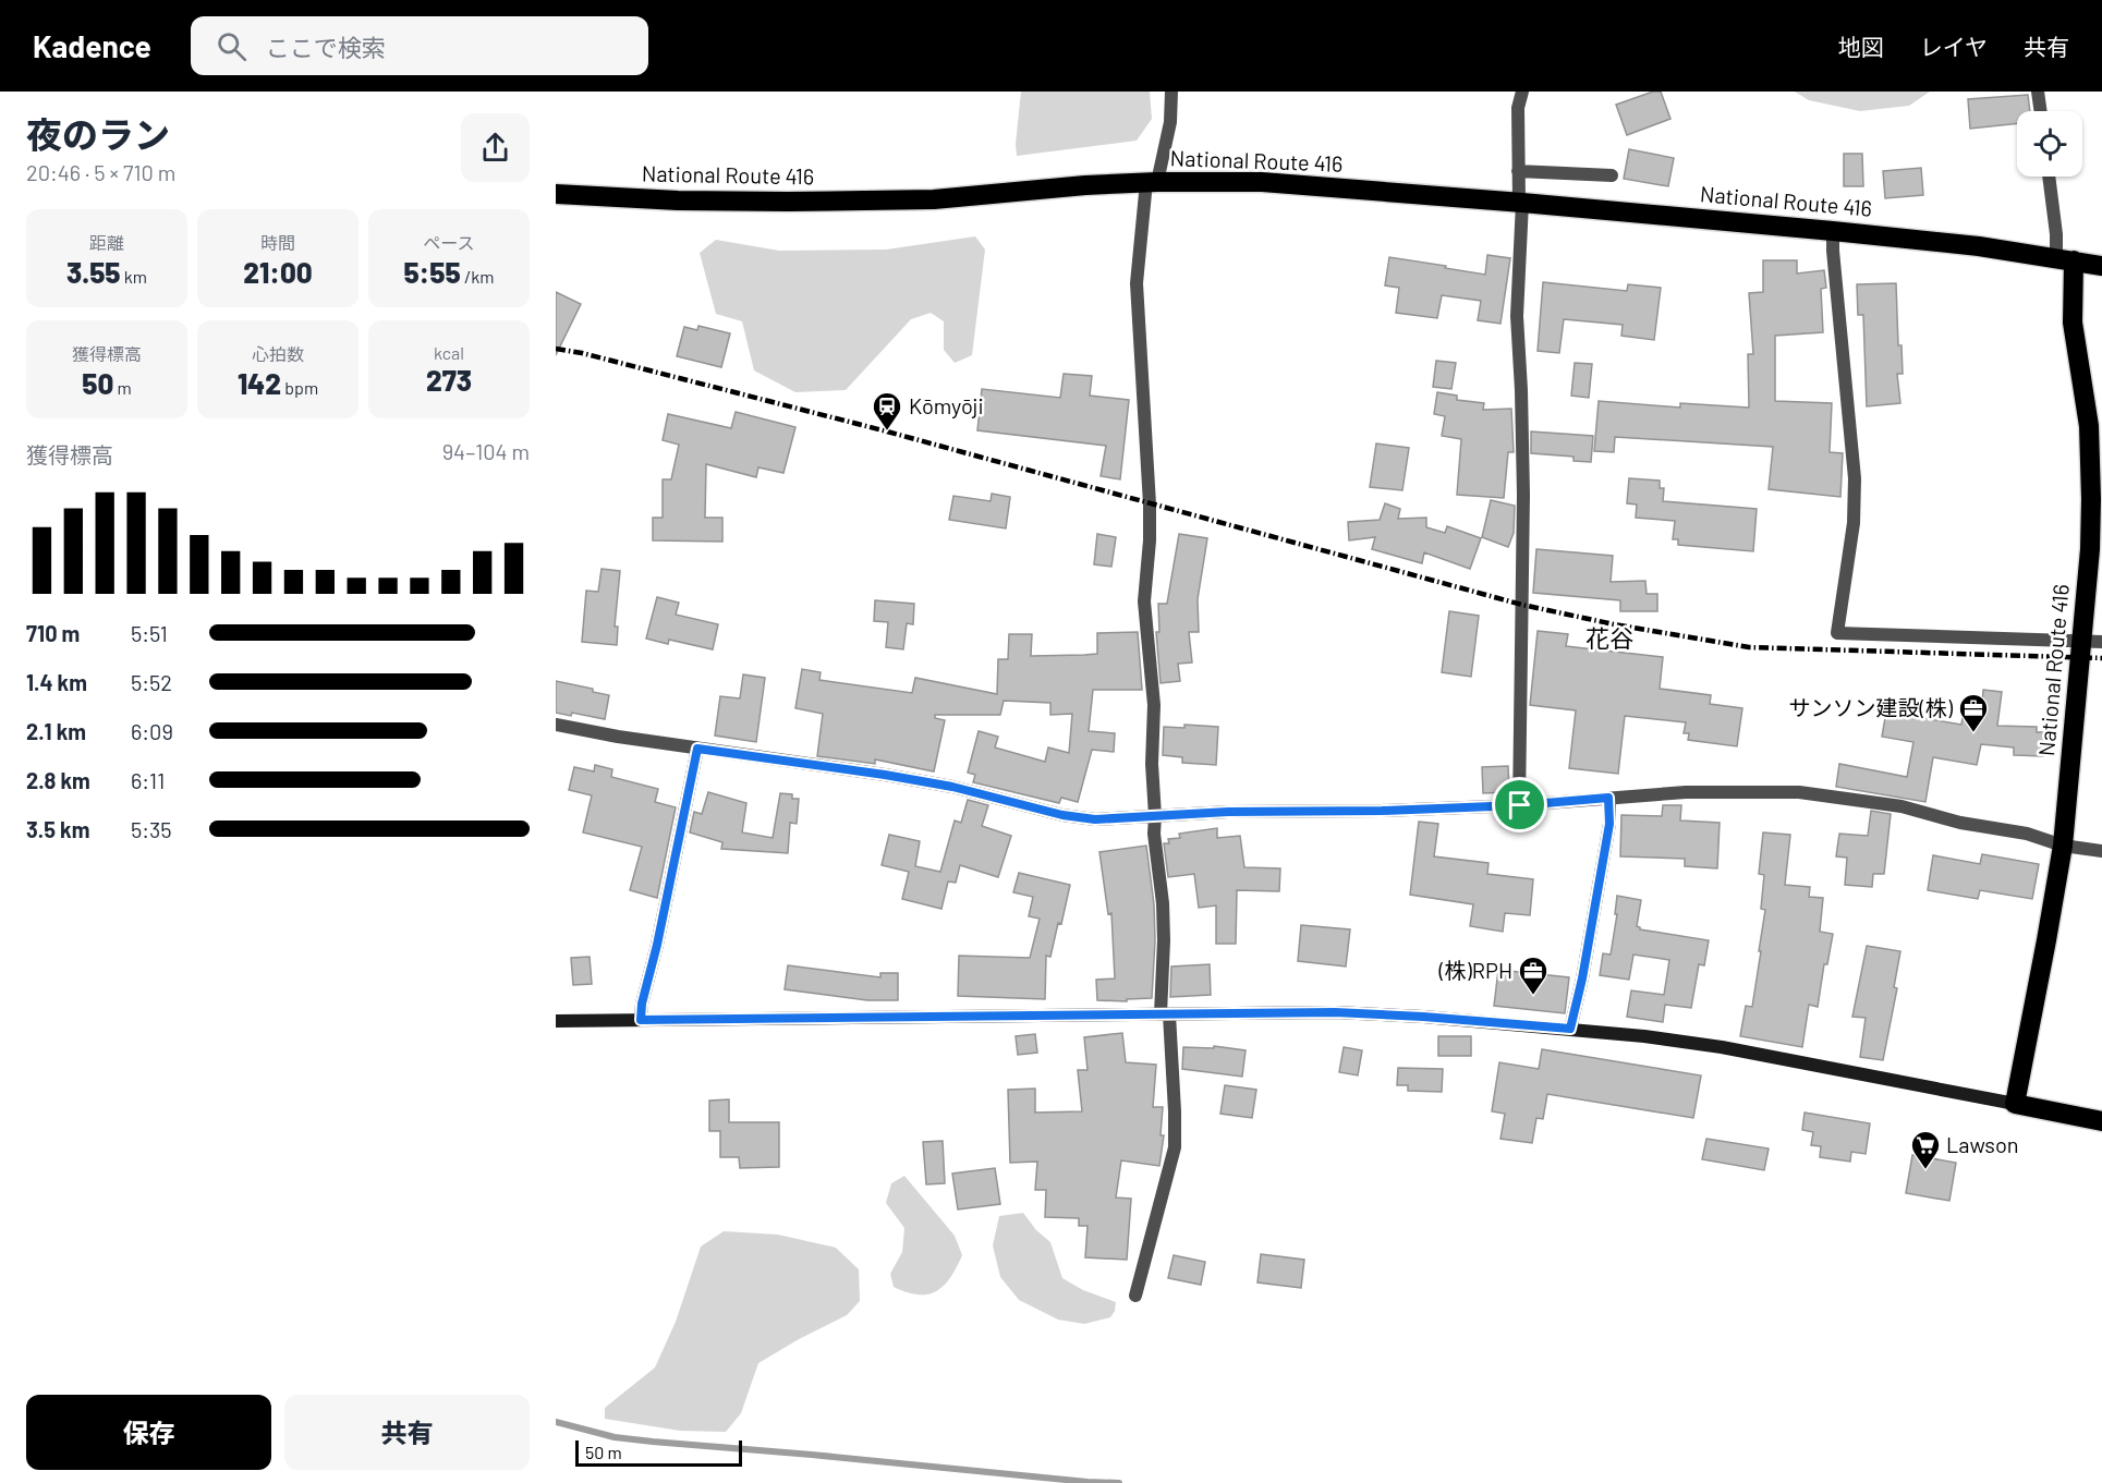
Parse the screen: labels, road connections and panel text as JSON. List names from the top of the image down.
{
  "streets": {
    "highway": ["National Route 416"]
  },
  "districts": ["花谷"],
  "places": {
    "station": ["Kōmyōji"],
    "office": ["サンソン建設(株)", "(株)RPH"],
    "supermarket": ["Lawson"]
  },
  "scale_bar": "50 m",
  "page": {
    "header": "Kadence",
    "search": "ここで検索",
    "nav": ["地図", "レイヤ", "共有"],
    "heading": ["夜のラン", "20:46 · 5 × 710 m"],
    "stats": [
      ["距離", "3.55 km"],
      ["時間", "21:00"],
      ["ペース", "5:55 /km"],
      ["獲得標高", "50 m"],
      ["心拍数", "142 bpm"],
      ["kcal", "273"]
    ],
    "chart": ["獲得標高", "94–104 m"],
    "list": [
      {
        "name": "710 m",
        "note": "5:51"
      },
      {
        "name": "1.4 km",
        "note": "5:52"
      },
      {
        "name": "2.1 km",
        "note": "6:09"
      },
      {
        "name": "2.8 km",
        "note": "6:11"
      },
      {
        "name": "3.5 km",
        "note": "5:35"
      }
    ],
    "buttons": ["保存", "共有"],
    "scale": "50 m"
  }
}
